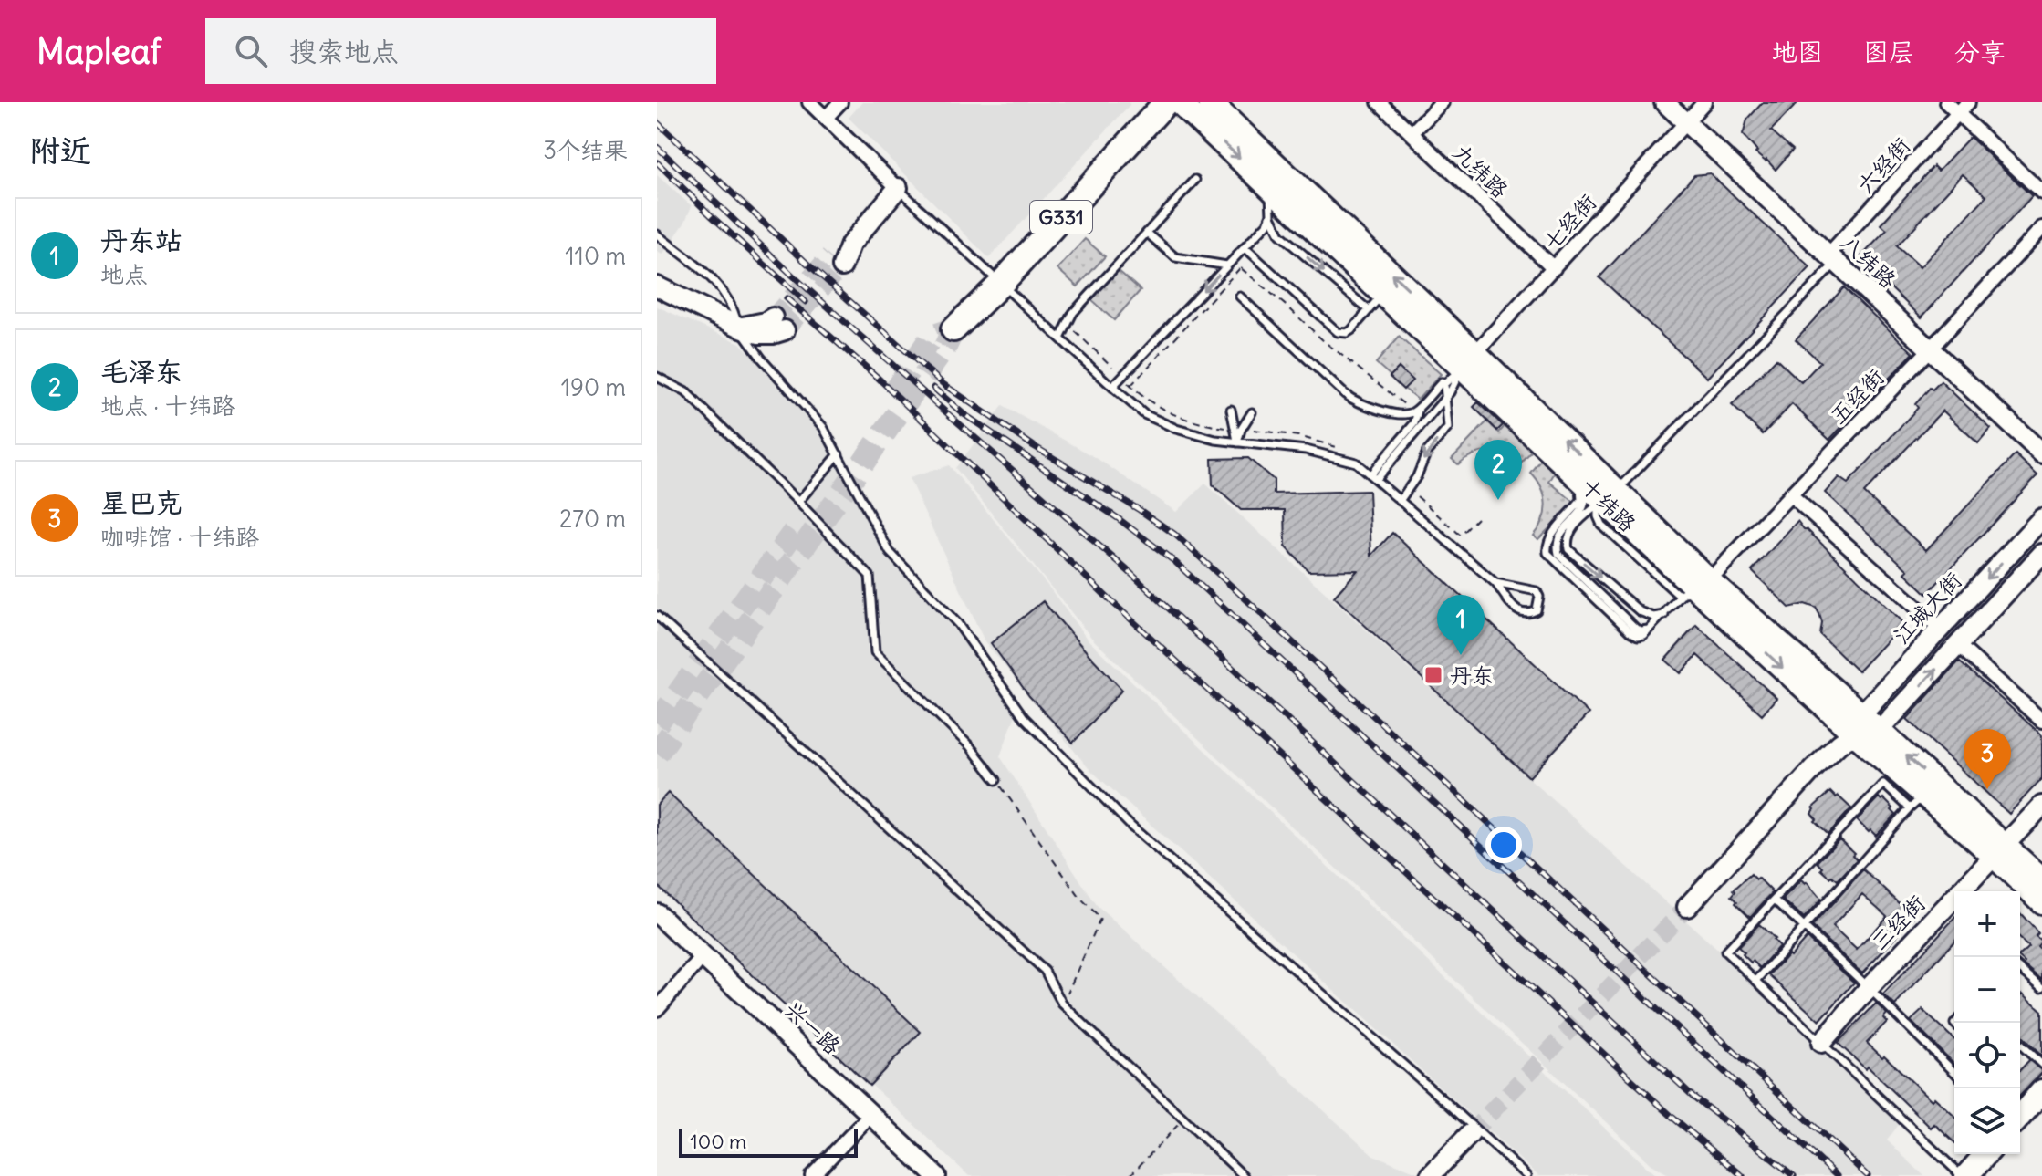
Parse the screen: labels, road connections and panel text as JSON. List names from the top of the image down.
{
  "streets": {
    "highway": ["G331"],
    "main road": [
      "八纬路",
      "十纬路",
      "江城大街",
      "三经街",
      "兴一路"
    ],
    "street": [
      "六经街",
      "九纬路",
      "七经街",
      "五经街"
    ]
  },
  "crossings": [
    ["六经街", "八纬路"],
    ["九纬路", "七经街"],
    ["七经街", "八纬路"],
    ["七经街", "十纬路"],
    ["八纬路", "五经街"],
    ["五经街", "十纬路"],
    ["十纬路", "江城大街"],
    ["十纬路", "三经街"]
  ],
  "places": {
    "transit": ["丹东"]
  },
  "scale_bar": "100 m",
  "page": {
    "header": "Mapleaf",
    "search": "搜索地点",
    "nav": ["地图", "图层", "分享"],
    "heading": ["附近", "3个结果"],
    "list": [
      {
        "mark": "1",
        "name": "丹东站",
        "note": "地点",
        "value": "110 m"
      },
      {
        "mark": "2",
        "name": "毛泽东",
        "note": "地点 · 十纬路",
        "value": "190 m"
      },
      {
        "mark": "3",
        "name": "星巴克",
        "note": "咖啡馆 · 十纬路",
        "value": "270 m"
      }
    ],
    "pins": ["2", "1", "3"],
    "map_buttons": ["+", "−"],
    "scale": "100 m"
  }
}
